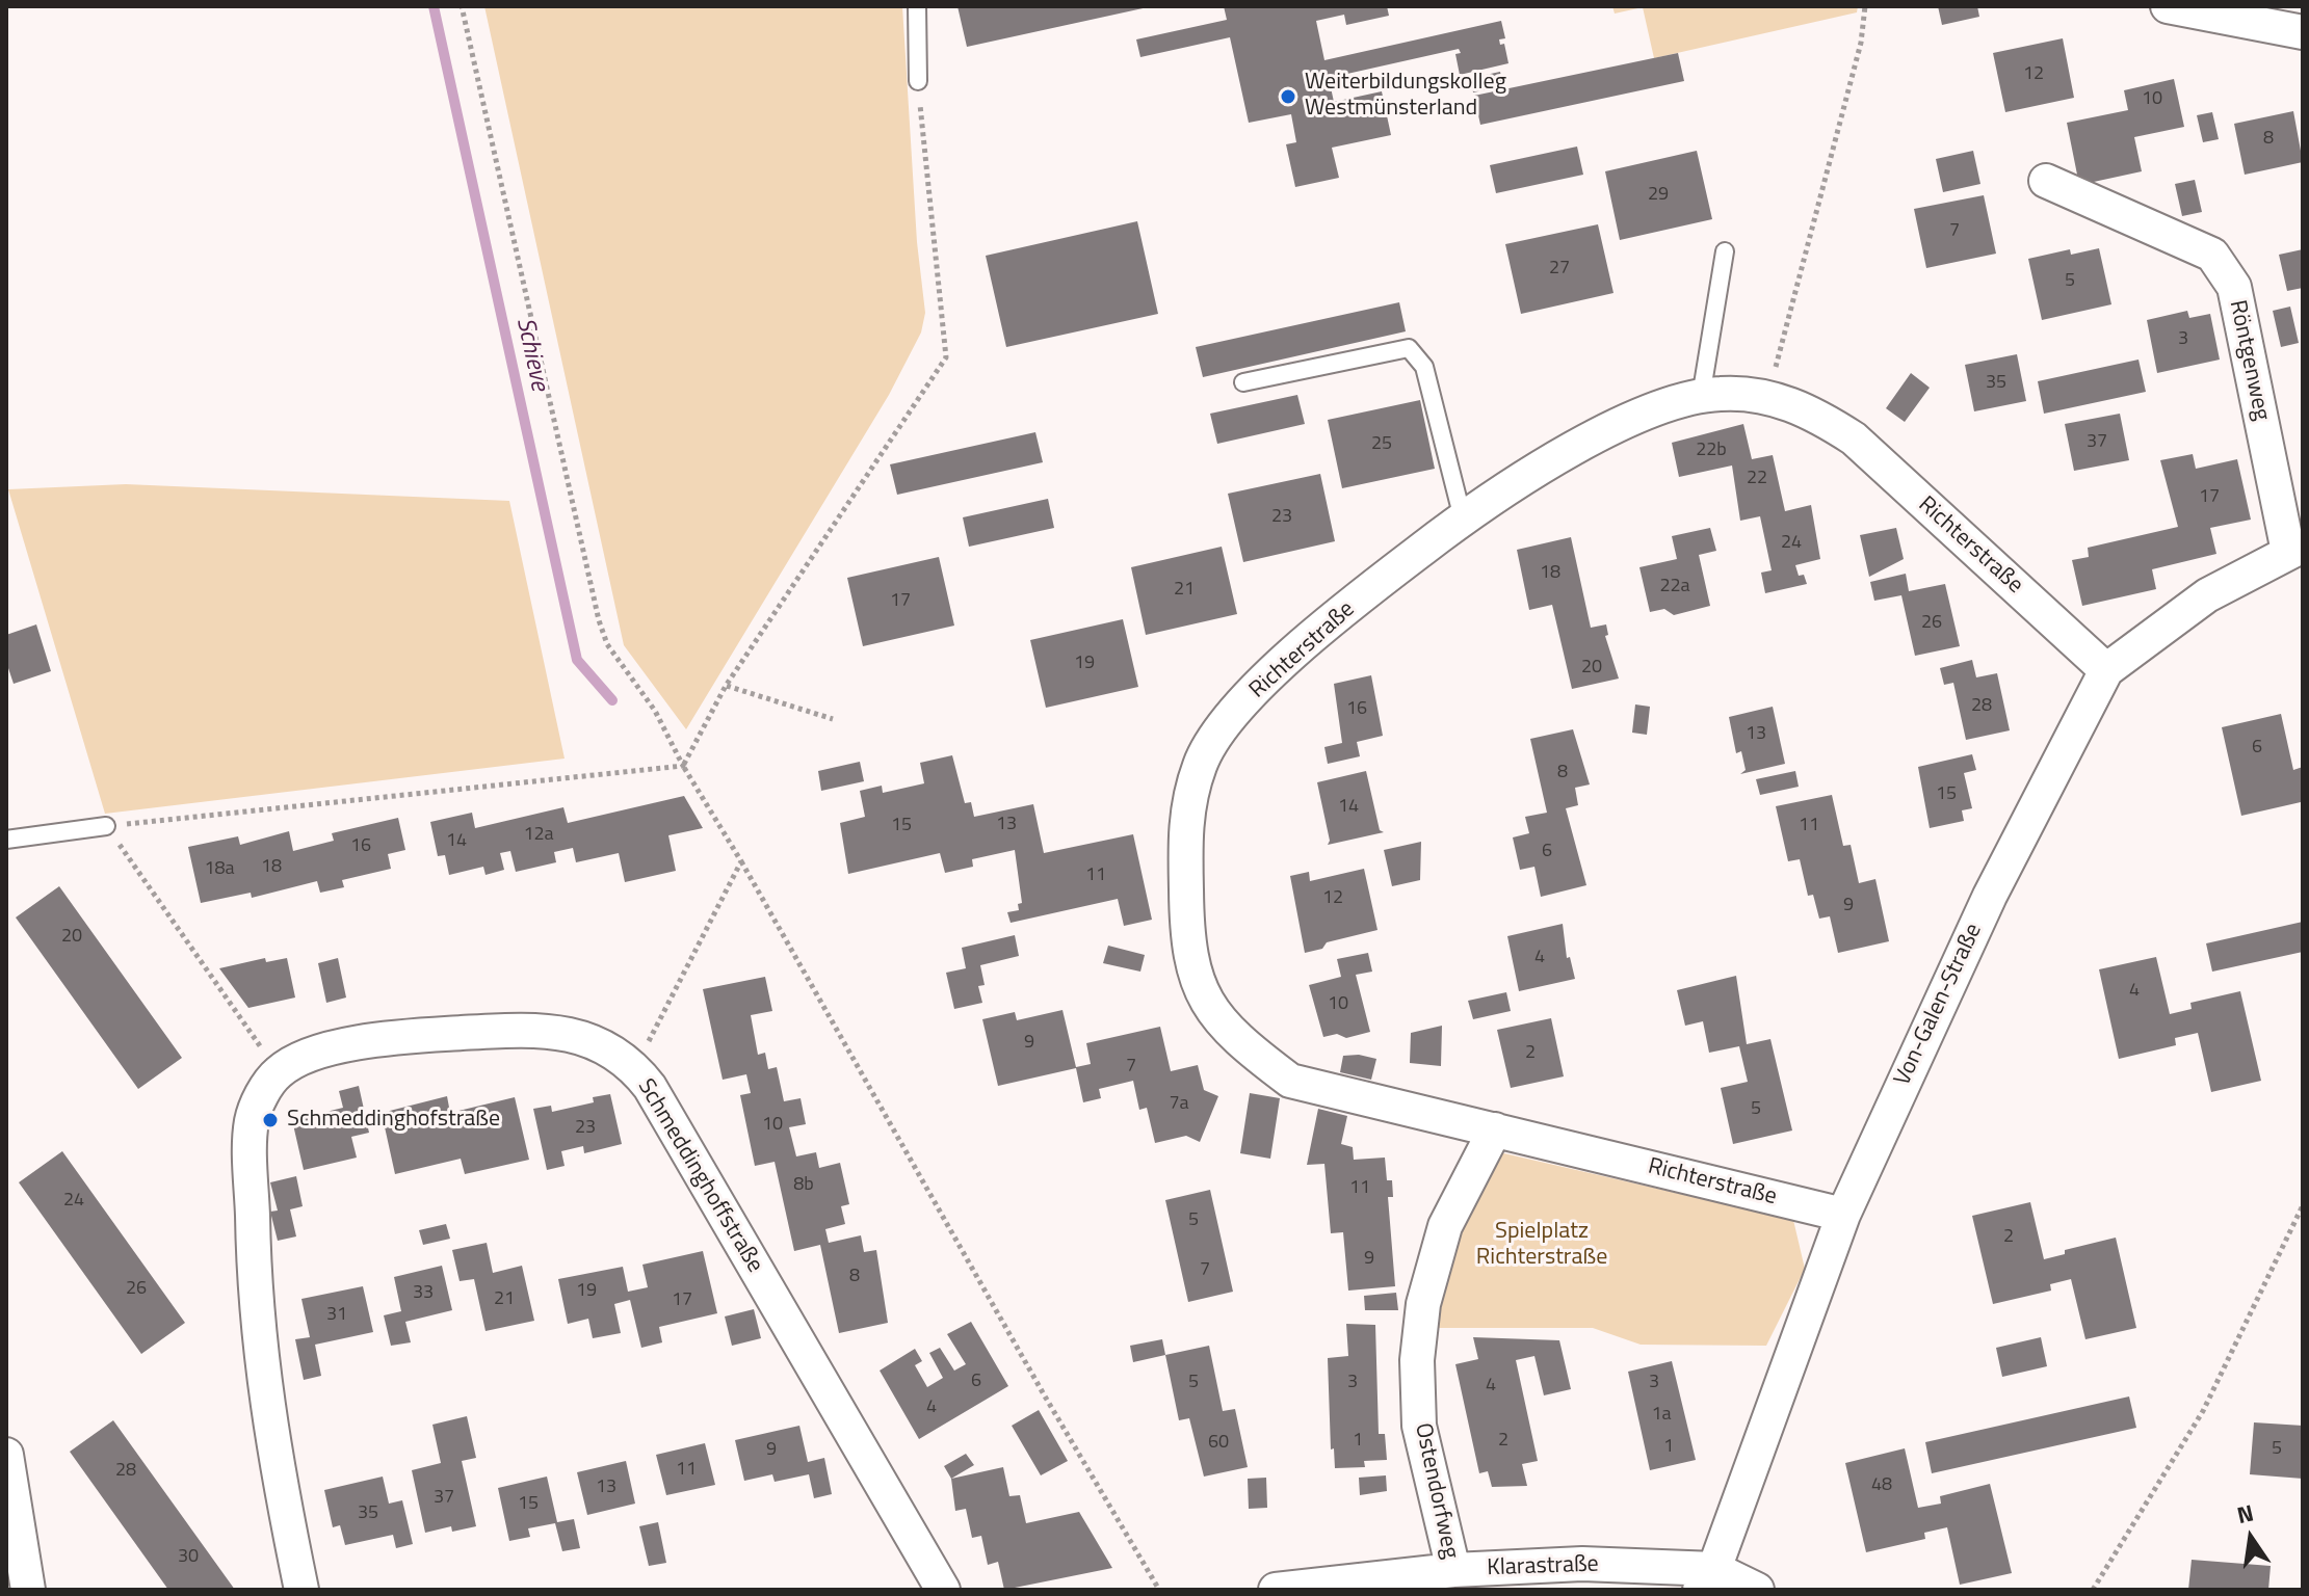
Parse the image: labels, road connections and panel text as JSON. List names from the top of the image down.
{
  "streets": {
    "street": [
      "Röntgenweg",
      "Richterstraße",
      "Von-Galen-Straße",
      "Schmeddinghoffstraße",
      "Ostendorfweg",
      "Klarastraße"
    ]
  },
  "crossings": [
    ["Röntgenweg", "Von-Galen-Straße"],
    ["Richterstraße", "Von-Galen-Straße"],
    ["Richterstraße", "Ostendorfweg"],
    ["Von-Galen-Straße", "Klarastraße"],
    ["Ostendorfweg", "Klarastraße"]
  ],
  "water": ["Schieve"],
  "parks": ["Spielplatz Richterstraße"],
  "places": ["Weiterbildungskolleg Westmünsterland", "Schmeddinghofstraße"],
  "house_numbers": [
    "12",
    "10",
    "8",
    "29",
    "7",
    "27",
    "5",
    "3",
    "35",
    "37",
    "25",
    "22b",
    "22",
    "17",
    "23",
    "24",
    "18",
    "22a",
    "21",
    "17",
    "26",
    "19",
    "20",
    "28",
    "16",
    "13",
    "6",
    "8",
    "15",
    "14",
    "13",
    "15",
    "11",
    "12a",
    "14",
    "16",
    "6",
    "18",
    "18a",
    "11",
    "12",
    "9",
    "20",
    "4",
    "4",
    "10",
    "9",
    "2",
    "7",
    "7a",
    "5",
    "10",
    "23",
    "8b",
    "11",
    "24",
    "5",
    "2",
    "9",
    "7",
    "8",
    "26",
    "19",
    "33",
    "21",
    "17",
    "31",
    "6",
    "5",
    "3",
    "3",
    "4",
    "4",
    "1a",
    "1",
    "2",
    "60",
    "1",
    "5",
    "9",
    "11",
    "28",
    "48",
    "13",
    "37",
    "15",
    "35",
    "30"
  ],
  "north": "top"
}
